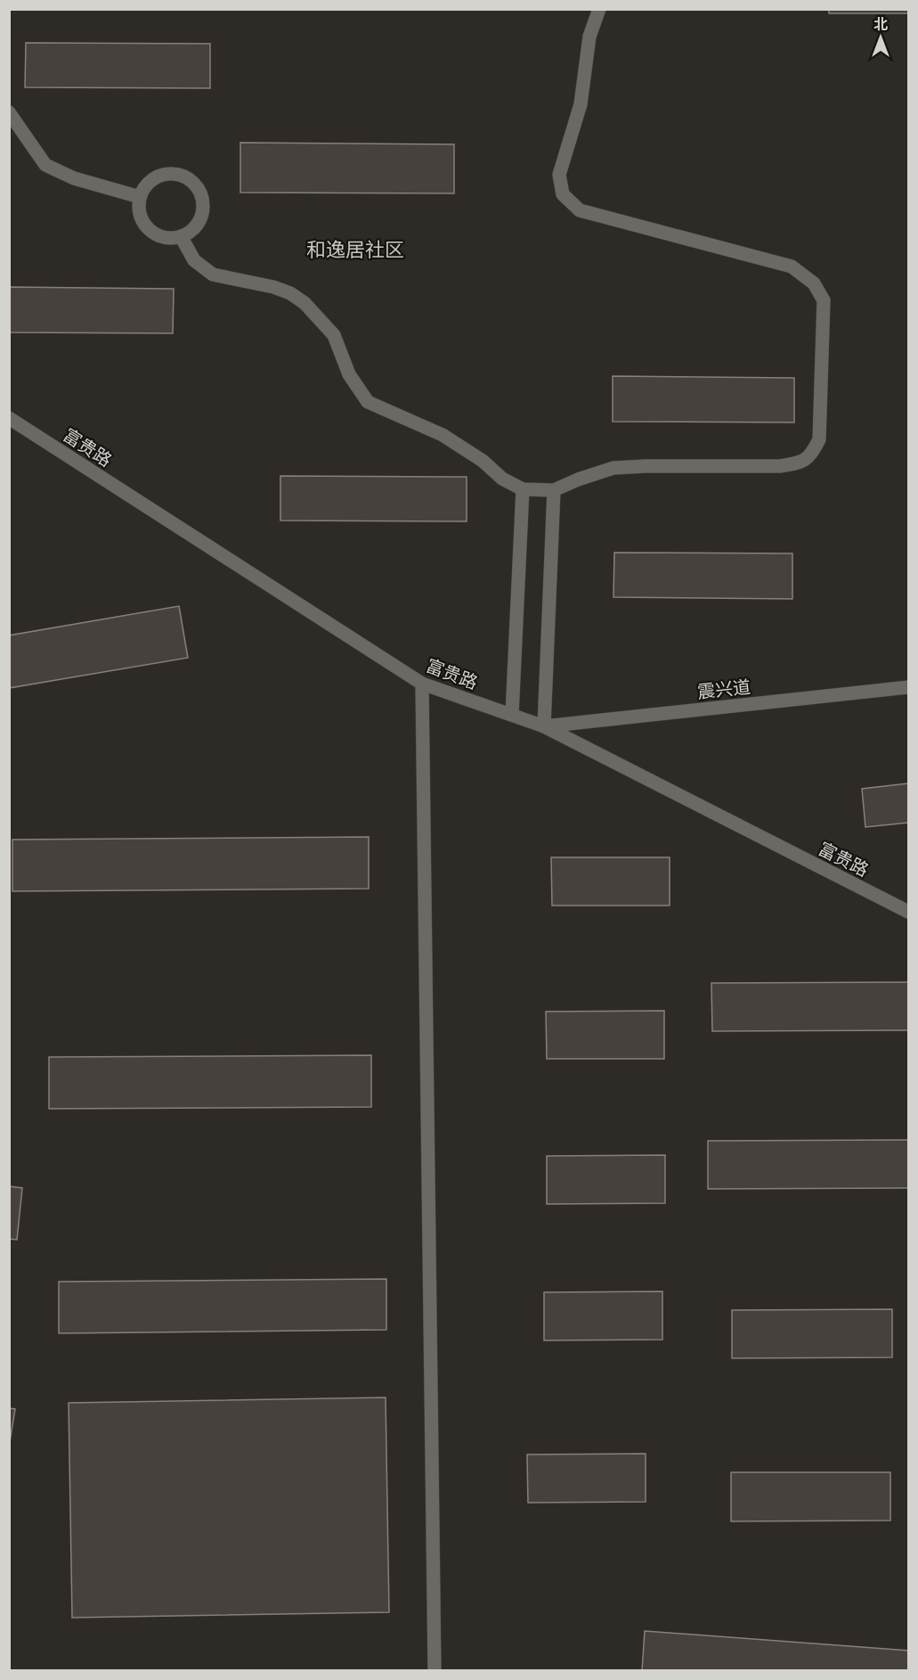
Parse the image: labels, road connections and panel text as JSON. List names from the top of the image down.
{
  "streets": {
    "street": ["富贵路", "震兴道"]
  },
  "crossings": [
    ["富贵路", "震兴道"]
  ],
  "districts": ["和逸居社区"],
  "north": "top"
}
